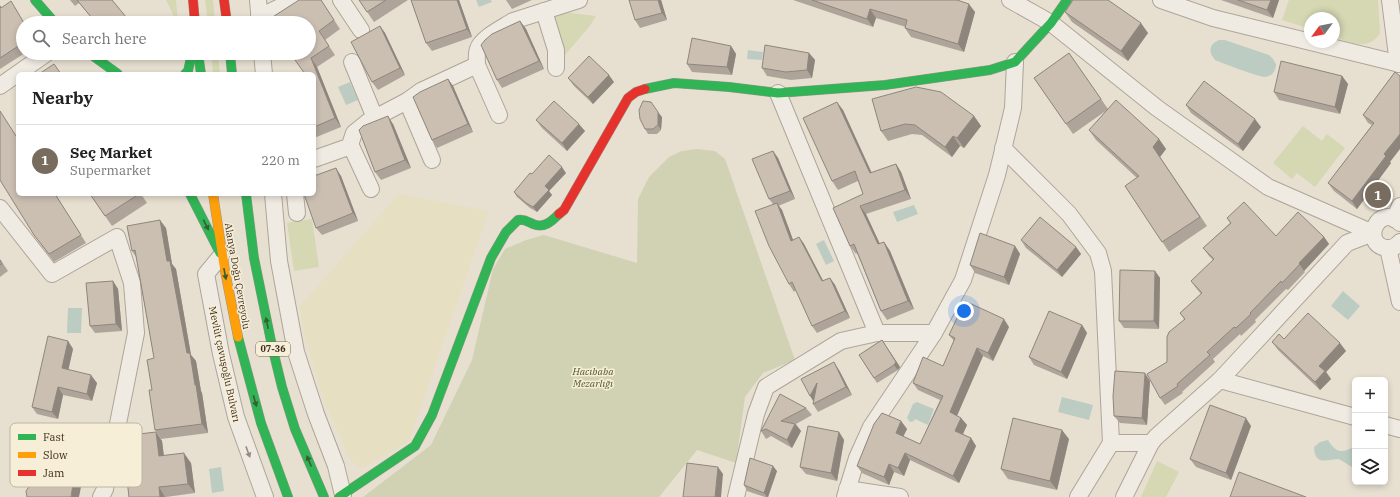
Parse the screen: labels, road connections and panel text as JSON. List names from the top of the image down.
{
  "streets": {
    "main road": ["Alanya Doğu Çevreyolu", "07-36"],
    "street": ["Mevlüt çavuşoğlu Bulvarı"]
  },
  "crossings": [
    ["Alanya Doğu Çevreyolu", "Mevlüt çavuşoğlu Bulvarı"]
  ],
  "parks": ["Hacıbaba Mezarlığı"],
  "legend": ["Fast", "Slow", "Jam"],
  "north": "bottom left",
  "page": {
    "search": "Search here",
    "heading": "Nearby",
    "list": [
      {
        "mark": "1",
        "name": "Seç Market",
        "note": "Supermarket",
        "value": "220 m"
      }
    ],
    "pins": "1",
    "map_buttons": ["+", "−"]
  }
}
